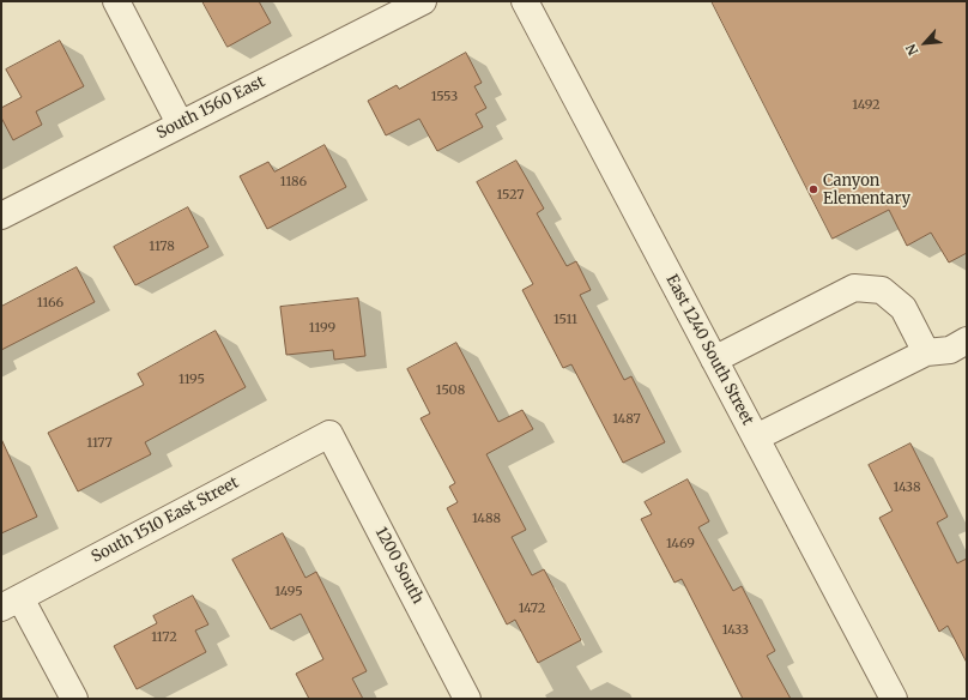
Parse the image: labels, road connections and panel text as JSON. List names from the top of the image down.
{
  "streets": {
    "street": [
      "South 1560 East",
      "East 1240 South Street",
      "South 1510 East Street",
      "1200 South"
    ]
  },
  "crossings": [
    ["South 1510 East Street", "1200 South"]
  ],
  "places": ["Canyon Elementary"],
  "house_numbers": [
    "1553",
    "1492",
    "1186",
    "1527",
    "1178",
    "1166",
    "1511",
    "1199",
    "1195",
    "1508",
    "1487",
    "1177",
    "1438",
    "1488",
    "1469",
    "1495",
    "1472",
    "1433",
    "1172"
  ],
  "north": "bottom left"
}
